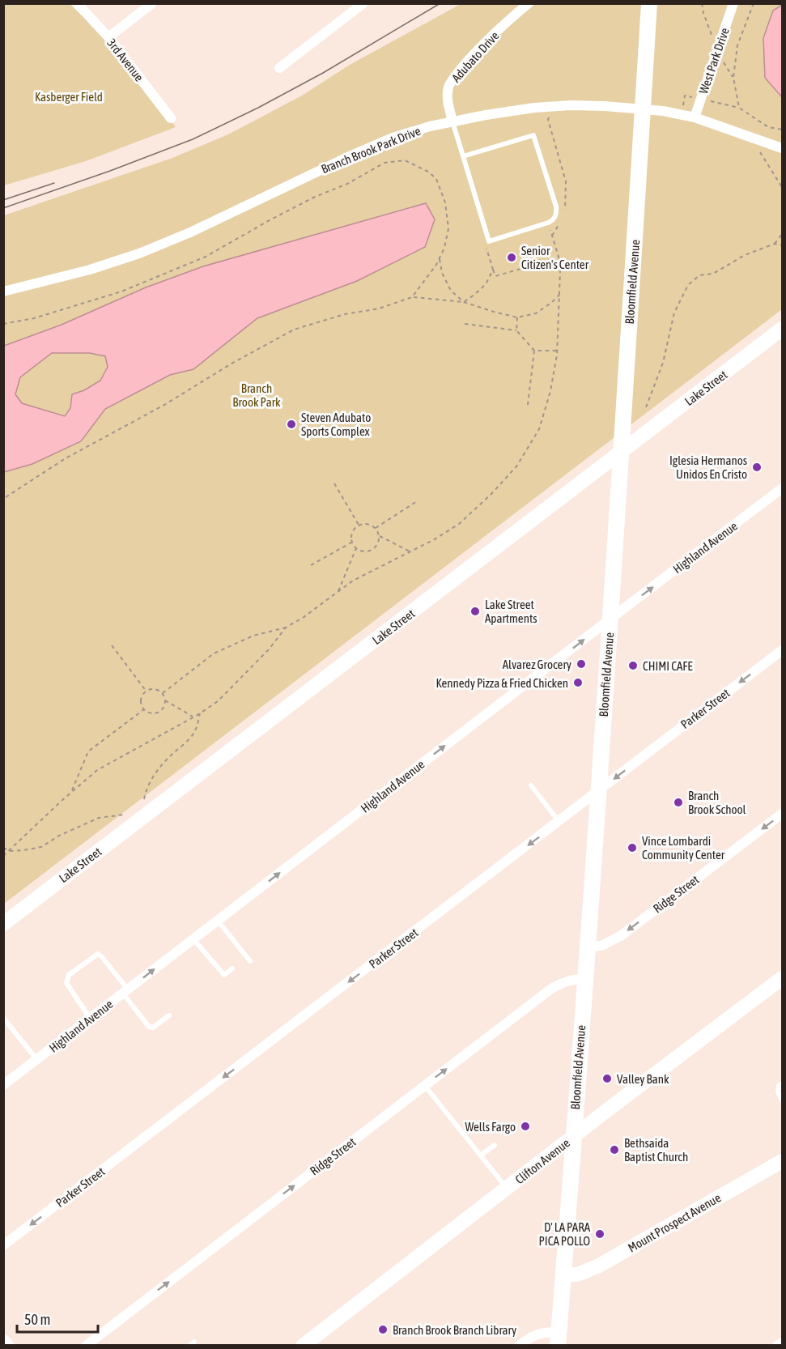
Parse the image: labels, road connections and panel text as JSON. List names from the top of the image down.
{
  "streets": {
    "main road": ["Bloomfield Avenue"],
    "street": [
      "Adubato Drive",
      "3rd Avenue",
      "West Park Drive",
      "Branch Brook Park Drive",
      "Lake Street",
      "Highland Avenue",
      "Parker Street",
      "Ridge Street",
      "Clifton Avenue",
      "Mount Prospect Avenue"
    ]
  },
  "crossings": [
    ["Adubato Drive", "Branch Brook Park Drive"],
    ["West Park Drive", "Branch Brook Park Drive"],
    ["Bloomfield Avenue", "Lake Street"],
    ["Bloomfield Avenue", "Highland Avenue"],
    ["Bloomfield Avenue", "Parker Street"],
    ["Bloomfield Avenue", "Ridge Street"],
    ["Bloomfield Avenue", "Clifton Avenue"],
    ["Bloomfield Avenue", "Mount Prospect Avenue"]
  ],
  "one_way": ["Highland Avenue", "Parker Street"],
  "parks": ["Kasberger Field", "Branch Brook Park"],
  "places": [
    "Senior Citizen's Center",
    "Steven Adubato Sports Complex",
    "Iglesia Hermanos Unidos En Cristo",
    "Lake Street Apartments",
    "Alvarez Grocery",
    "CHIMI CAFE",
    "Kennedy Pizza & Fried Chicken",
    "Branch Brook School",
    "Vince Lombardi Community Center",
    "Valley Bank",
    "Wells Fargo",
    "Bethsaida Baptist Church",
    "D' LA PARA PICA POLLO",
    "Branch Brook Branch Library"
  ],
  "scale_bar": "50 m"
}
